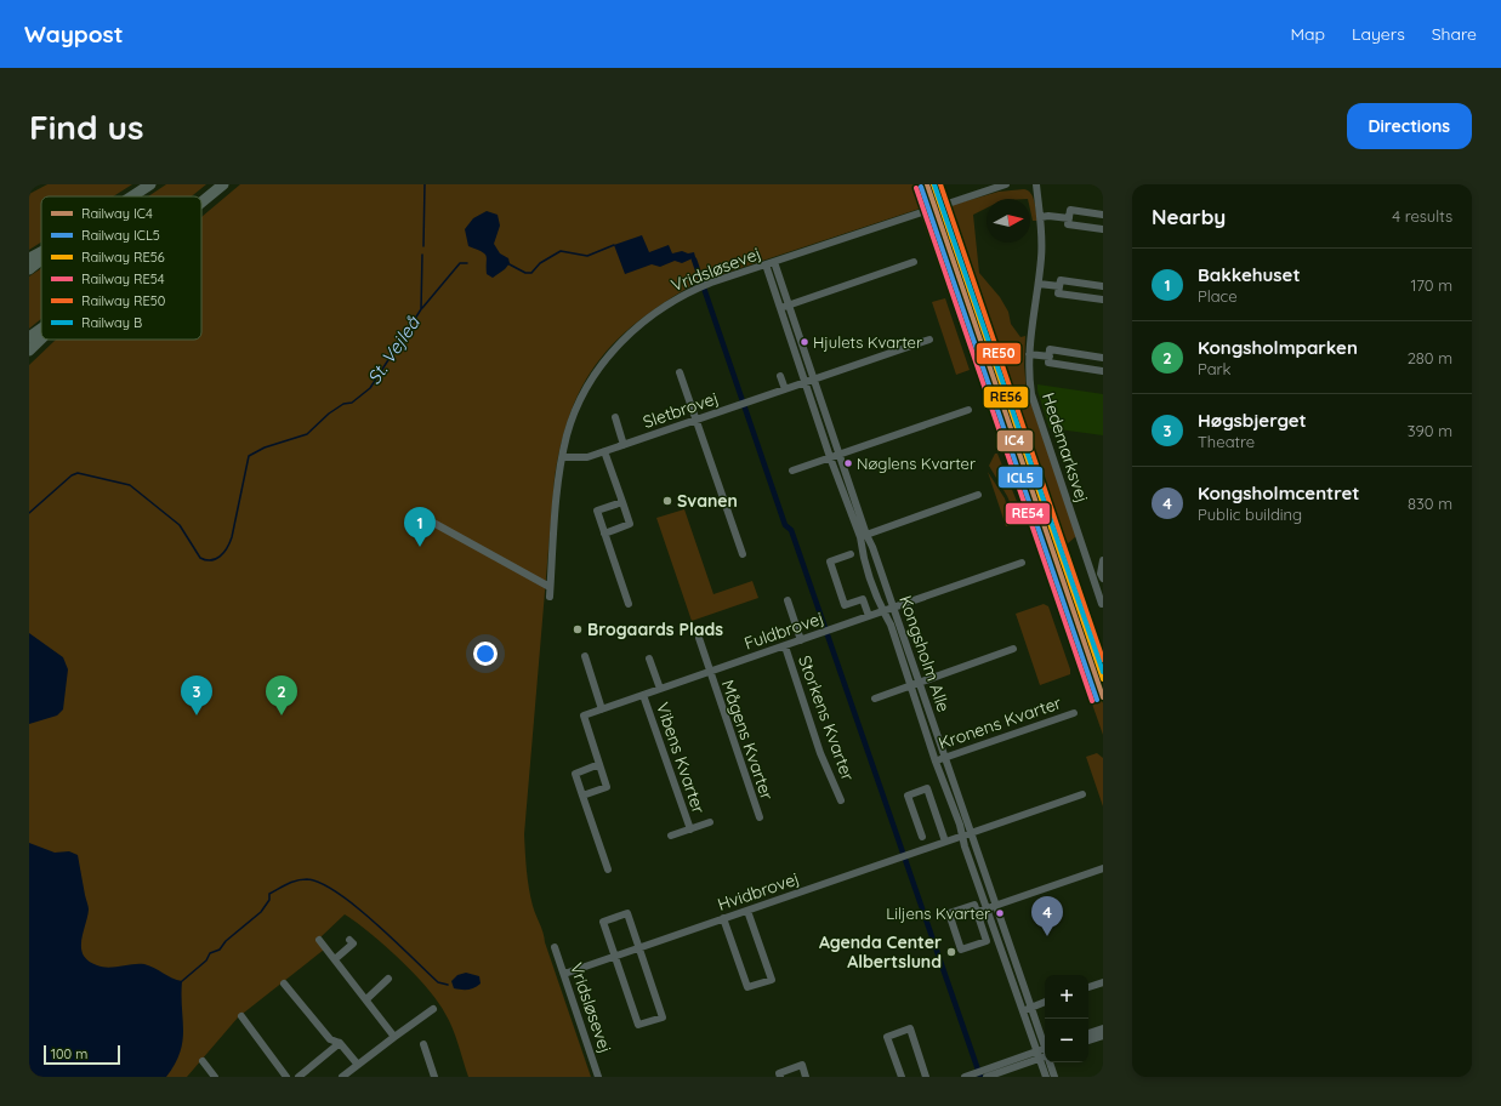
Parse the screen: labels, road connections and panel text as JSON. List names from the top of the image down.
{
  "streets": {
    "street": [
      "Vridsløsevej",
      "Sletbrovej",
      "Hedemarksvej",
      "Fuldbrovej",
      "Kongsholm Alle",
      "Storkens Kvarter",
      "Kronens Kvarter",
      "Mågens Kvarter",
      "Vibens Kvarter",
      "Hvidbrovej"
    ]
  },
  "crossings": [
    ["Vridsløsevej", "Sletbrovej"],
    ["Vridsløsevej", "Kongsholm Alle"],
    ["Vridsløsevej", "Hvidbrovej"],
    ["Sletbrovej", "Kongsholm Alle"],
    ["Fuldbrovej", "Kongsholm Alle"],
    ["Fuldbrovej", "Storkens Kvarter"],
    ["Fuldbrovej", "Mågens Kvarter"],
    ["Fuldbrovej", "Vibens Kvarter"],
    ["Kongsholm Alle", "Kronens Kvarter"],
    ["Kongsholm Alle", "Hvidbrovej"]
  ],
  "water": ["St. Vejleå"],
  "places": [
    "Hjulets Kvarter",
    "Nøglens Kvarter",
    "Svanen",
    "Brogaards Plads",
    "Liljens Kvarter",
    "Agenda Center Albertslund"
  ],
  "lines": [
    "rail line IC4",
    "rail line RE56",
    "rail line RE50",
    "rail line B",
    "rail line ICL5",
    "rail line RE54"
  ],
  "legend": [
    "Railway IC4",
    "Railway ICL5",
    "Railway RE56",
    "Railway RE54",
    "Railway RE50",
    "Railway B"
  ],
  "scale_bar": "100 m",
  "north": "right",
  "page": {
    "header": "Waypost",
    "nav": ["Map", "Layers", "Share"],
    "buttons": "Directions",
    "title": "Find us",
    "heading": ["Nearby", "4 results"],
    "list": [
      {
        "mark": "1",
        "name": "Bakkehuset",
        "note": "Place",
        "value": "170 m"
      },
      {
        "mark": "2",
        "name": "Kongsholmparken",
        "note": "Park",
        "value": "280 m"
      },
      {
        "mark": "3",
        "name": "Høgsbjerget",
        "note": "Theatre",
        "value": "390 m"
      },
      {
        "mark": "4",
        "name": "Kongsholmcentret",
        "note": "Public building",
        "value": "830 m"
      }
    ],
    "pins": [
      "1",
      "2",
      "3",
      "4"
    ],
    "map_buttons": ["+", "−"],
    "scale": "100 m"
  }
}
